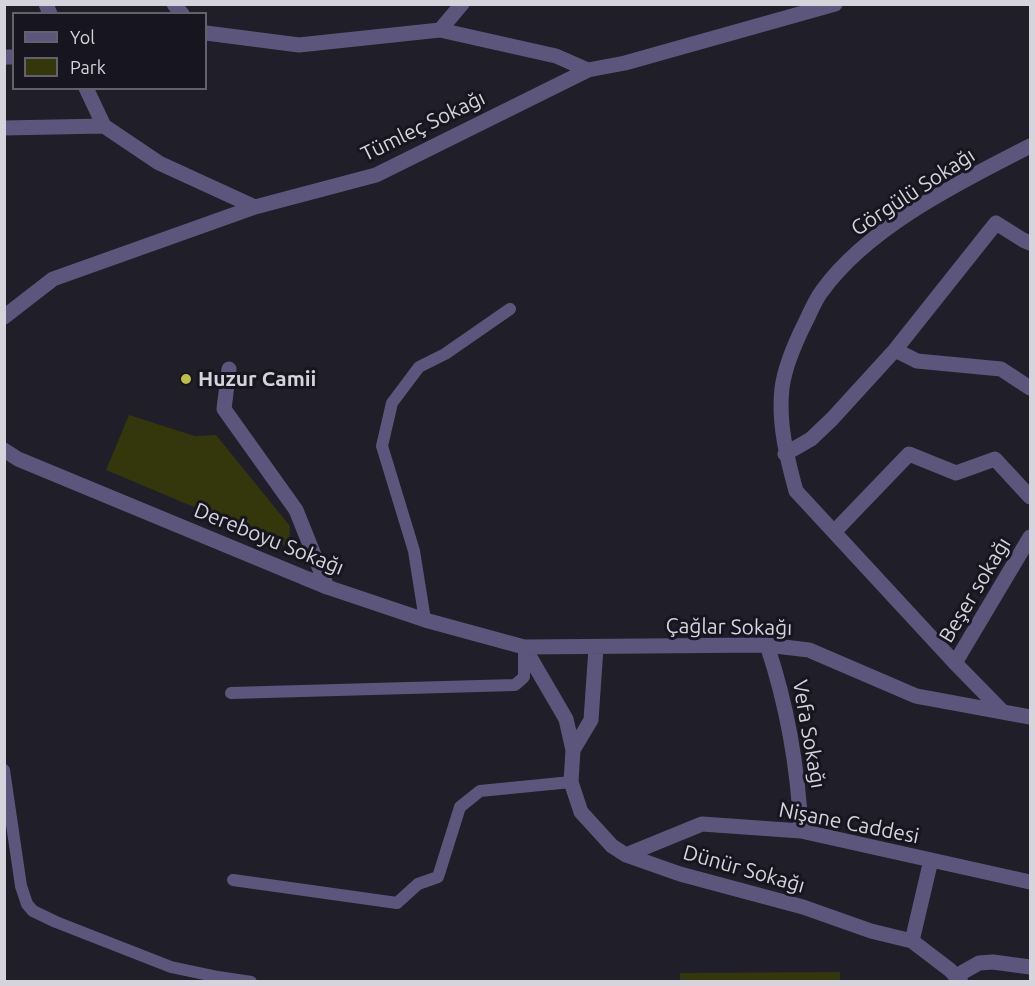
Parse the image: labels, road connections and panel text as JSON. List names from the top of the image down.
{
  "streets": {
    "street": [
      "Tümleç Sokağı",
      "Görgülü Sokağı",
      "Dereboyu Sokağı",
      "Beşer sokağı",
      "Çağlar Sokağı",
      "Vefa Sokağı",
      "Nişane Caddesi",
      "Dünür Sokağı"
    ]
  },
  "crossings": [
    ["Görgülü Sokağı", "Beşer sokağı"],
    ["Görgülü Sokağı", "Çağlar Sokağı"],
    ["Dereboyu Sokağı", "Çağlar Sokağı"],
    ["Dereboyu Sokağı", "Dünür Sokağı"],
    ["Çağlar Sokağı", "Vefa Sokağı"],
    ["Çağlar Sokağı", "Dünür Sokağı"],
    ["Vefa Sokağı", "Nişane Caddesi"],
    ["Nişane Caddesi", "Dünür Sokağı"]
  ],
  "places": ["Huzur Camii"],
  "legend": ["Yol", "Park"]
}
